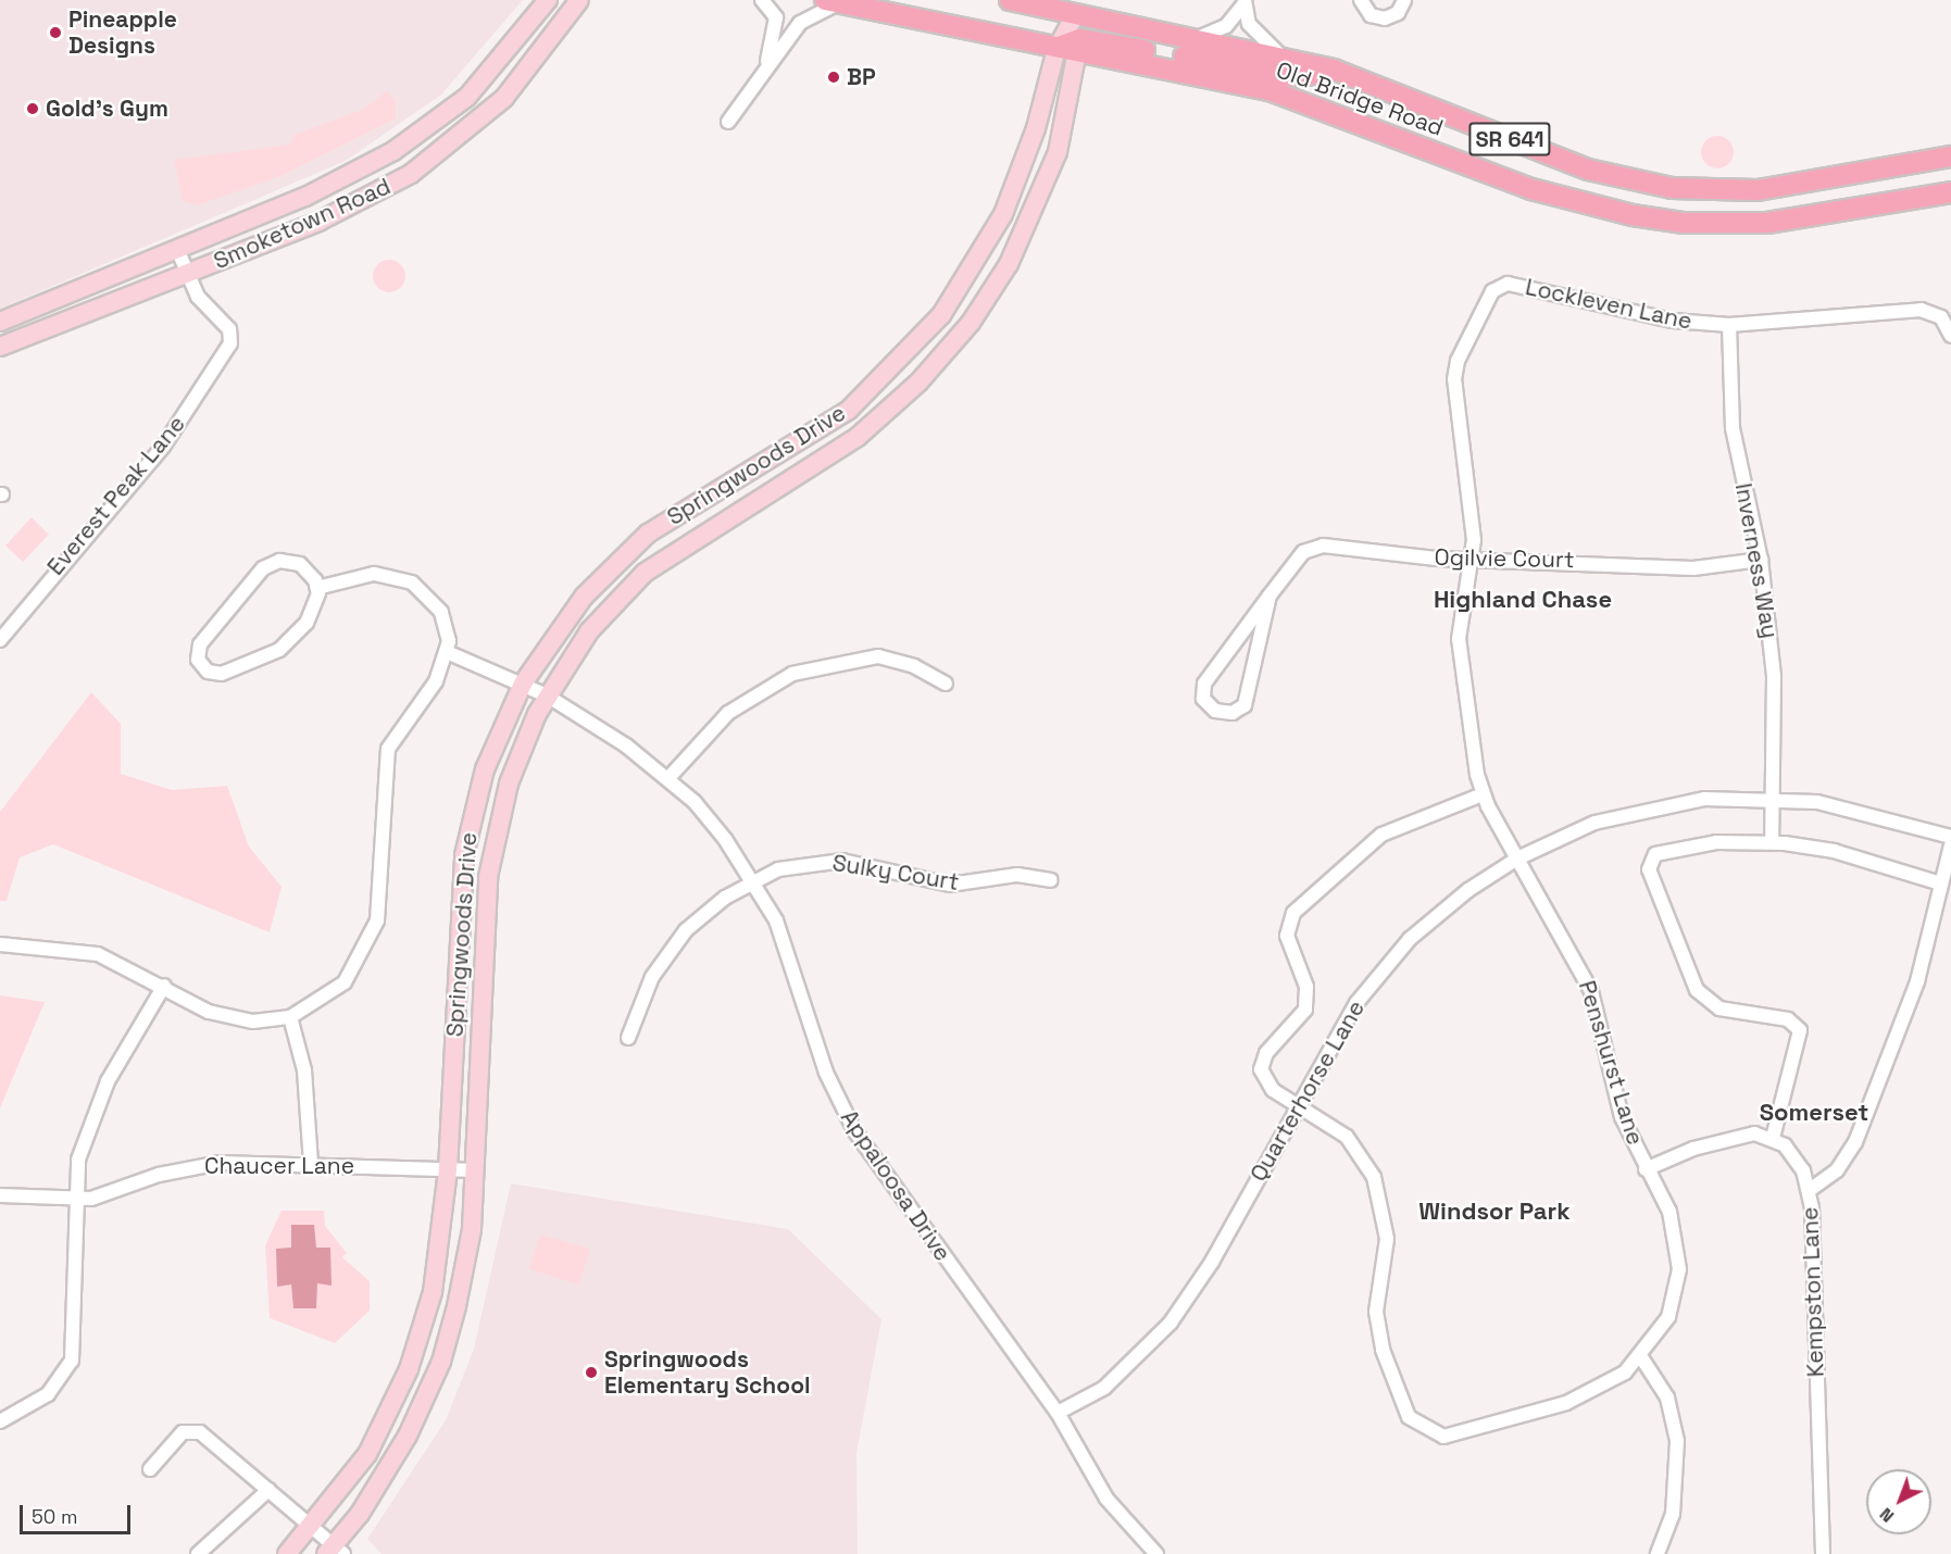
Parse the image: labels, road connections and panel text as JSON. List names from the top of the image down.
{
  "streets": {
    "main road": ["Old Bridge Road", "SR 641"],
    "street": [
      "Smoketown Road",
      "Lockleven Lane",
      "Springwoods Drive",
      "Everest Peak Lane",
      "Ogilvie Court",
      "Inverness Way",
      "Sulky Court",
      "Penshurst Lane",
      "Quarterhorse Lane",
      "Chaucer Lane",
      "Appaloosa Drive",
      "Kempston Lane"
    ]
  },
  "crossings": [
    ["Old Bridge Road", "Springwoods Drive"],
    ["Smoketown Road", "Everest Peak Lane"],
    ["Lockleven Lane", "Ogilvie Court"],
    ["Lockleven Lane", "Inverness Way"],
    ["Lockleven Lane", "Penshurst Lane"],
    ["Lockleven Lane", "Quarterhorse Lane"],
    ["Springwoods Drive", "Chaucer Lane"],
    ["Springwoods Drive", "Appaloosa Drive"],
    ["Ogilvie Court", "Inverness Way"],
    ["Inverness Way", "Quarterhorse Lane"],
    ["Sulky Court", "Appaloosa Drive"],
    ["Penshurst Lane", "Quarterhorse Lane"],
    ["Quarterhorse Lane", "Appaloosa Drive"]
  ],
  "districts": ["Highland Chase", "Somerset", "Windsor Park"],
  "places": [
    "Pineapple Designs",
    "BP",
    "Gold's Gym",
    "Springwoods Elementary School"
  ],
  "scale_bar": "50 m",
  "north": "bottom left"
}
